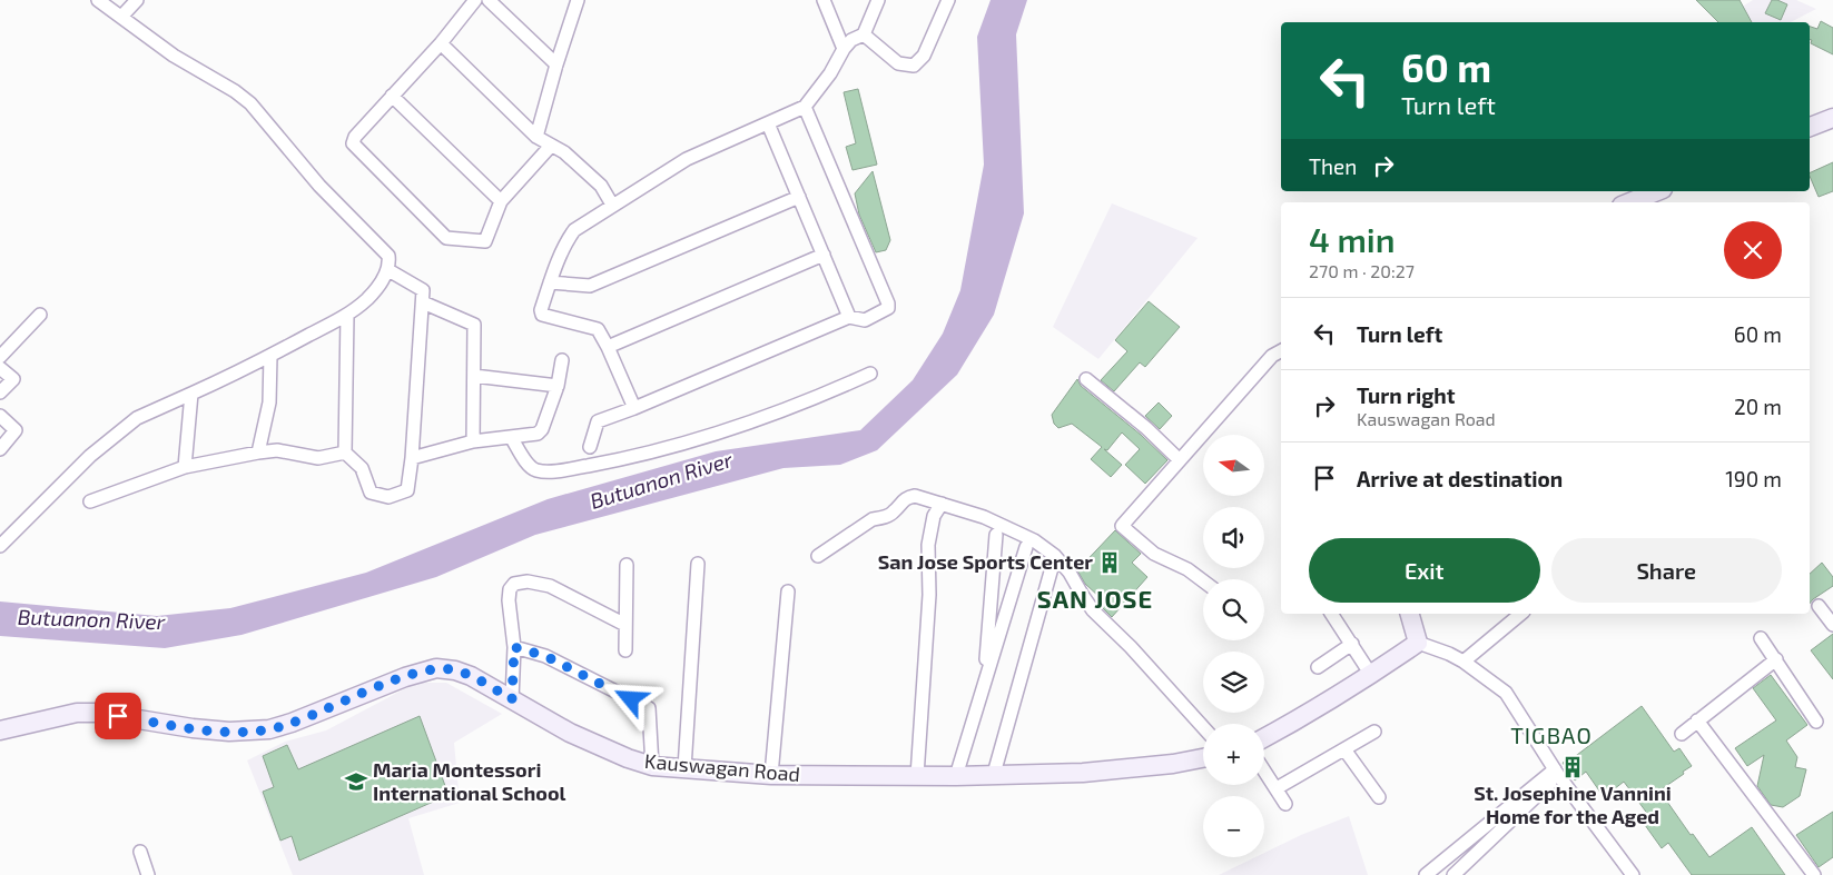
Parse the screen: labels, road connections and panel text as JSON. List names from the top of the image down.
{
  "streets": {
    "street": ["Kauswagan Road"]
  },
  "districts": ["SAN JOSE", "TIGBAO"],
  "water": ["Butuanon River"],
  "places": {
    "building": ["San Jose Sports Center", "St. Josephine Vannini Home for the Aged"],
    "school or university": ["Maria Montessori International School"]
  },
  "north": "left",
  "page": {
    "turn": ["60 m", "Turn left"],
    "then": "Then",
    "heading": ["4 min", "270 m · 20:27"],
    "list": [
      {
        "name": "Turn left",
        "value": "60 m"
      },
      {
        "name": "Turn right",
        "note": "Kauswagan Road",
        "value": "20 m"
      },
      {
        "name": "Arrive at destination",
        "value": "190 m"
      }
    ],
    "map_buttons": ["+", "−"],
    "buttons": ["Exit", "Share"]
  }
}
